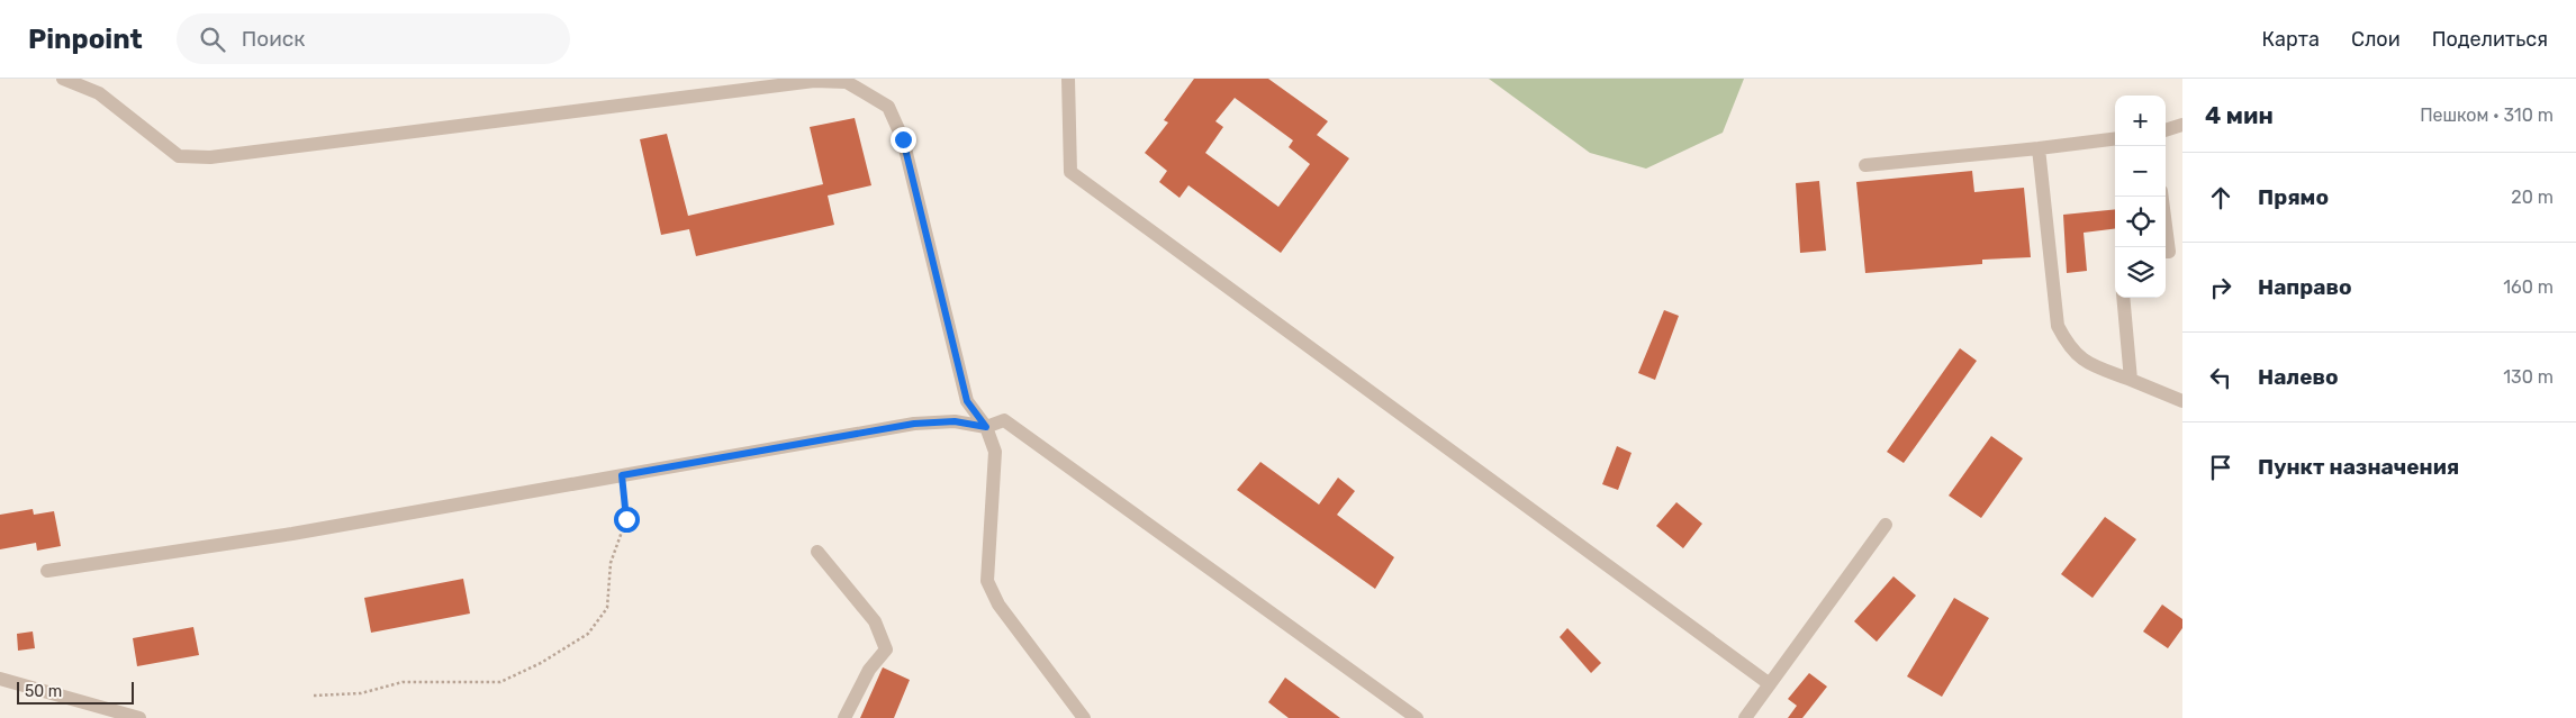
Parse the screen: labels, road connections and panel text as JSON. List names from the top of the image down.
{
  "scale_bar": "50 m",
  "page": {
    "header": "Pinpoint",
    "search": "Поиск",
    "nav": ["Карта", "Слои", "Поделиться"],
    "heading": ["4 мин", "Пешком · 310 m"],
    "map_buttons": ["+", "−"],
    "list": [
      ["Прямо", "20 m"],
      ["Направо", "160 m"],
      ["Налево", "130 m"],
      "Пункт назначения"
    ],
    "scale": "50 m"
  }
}
